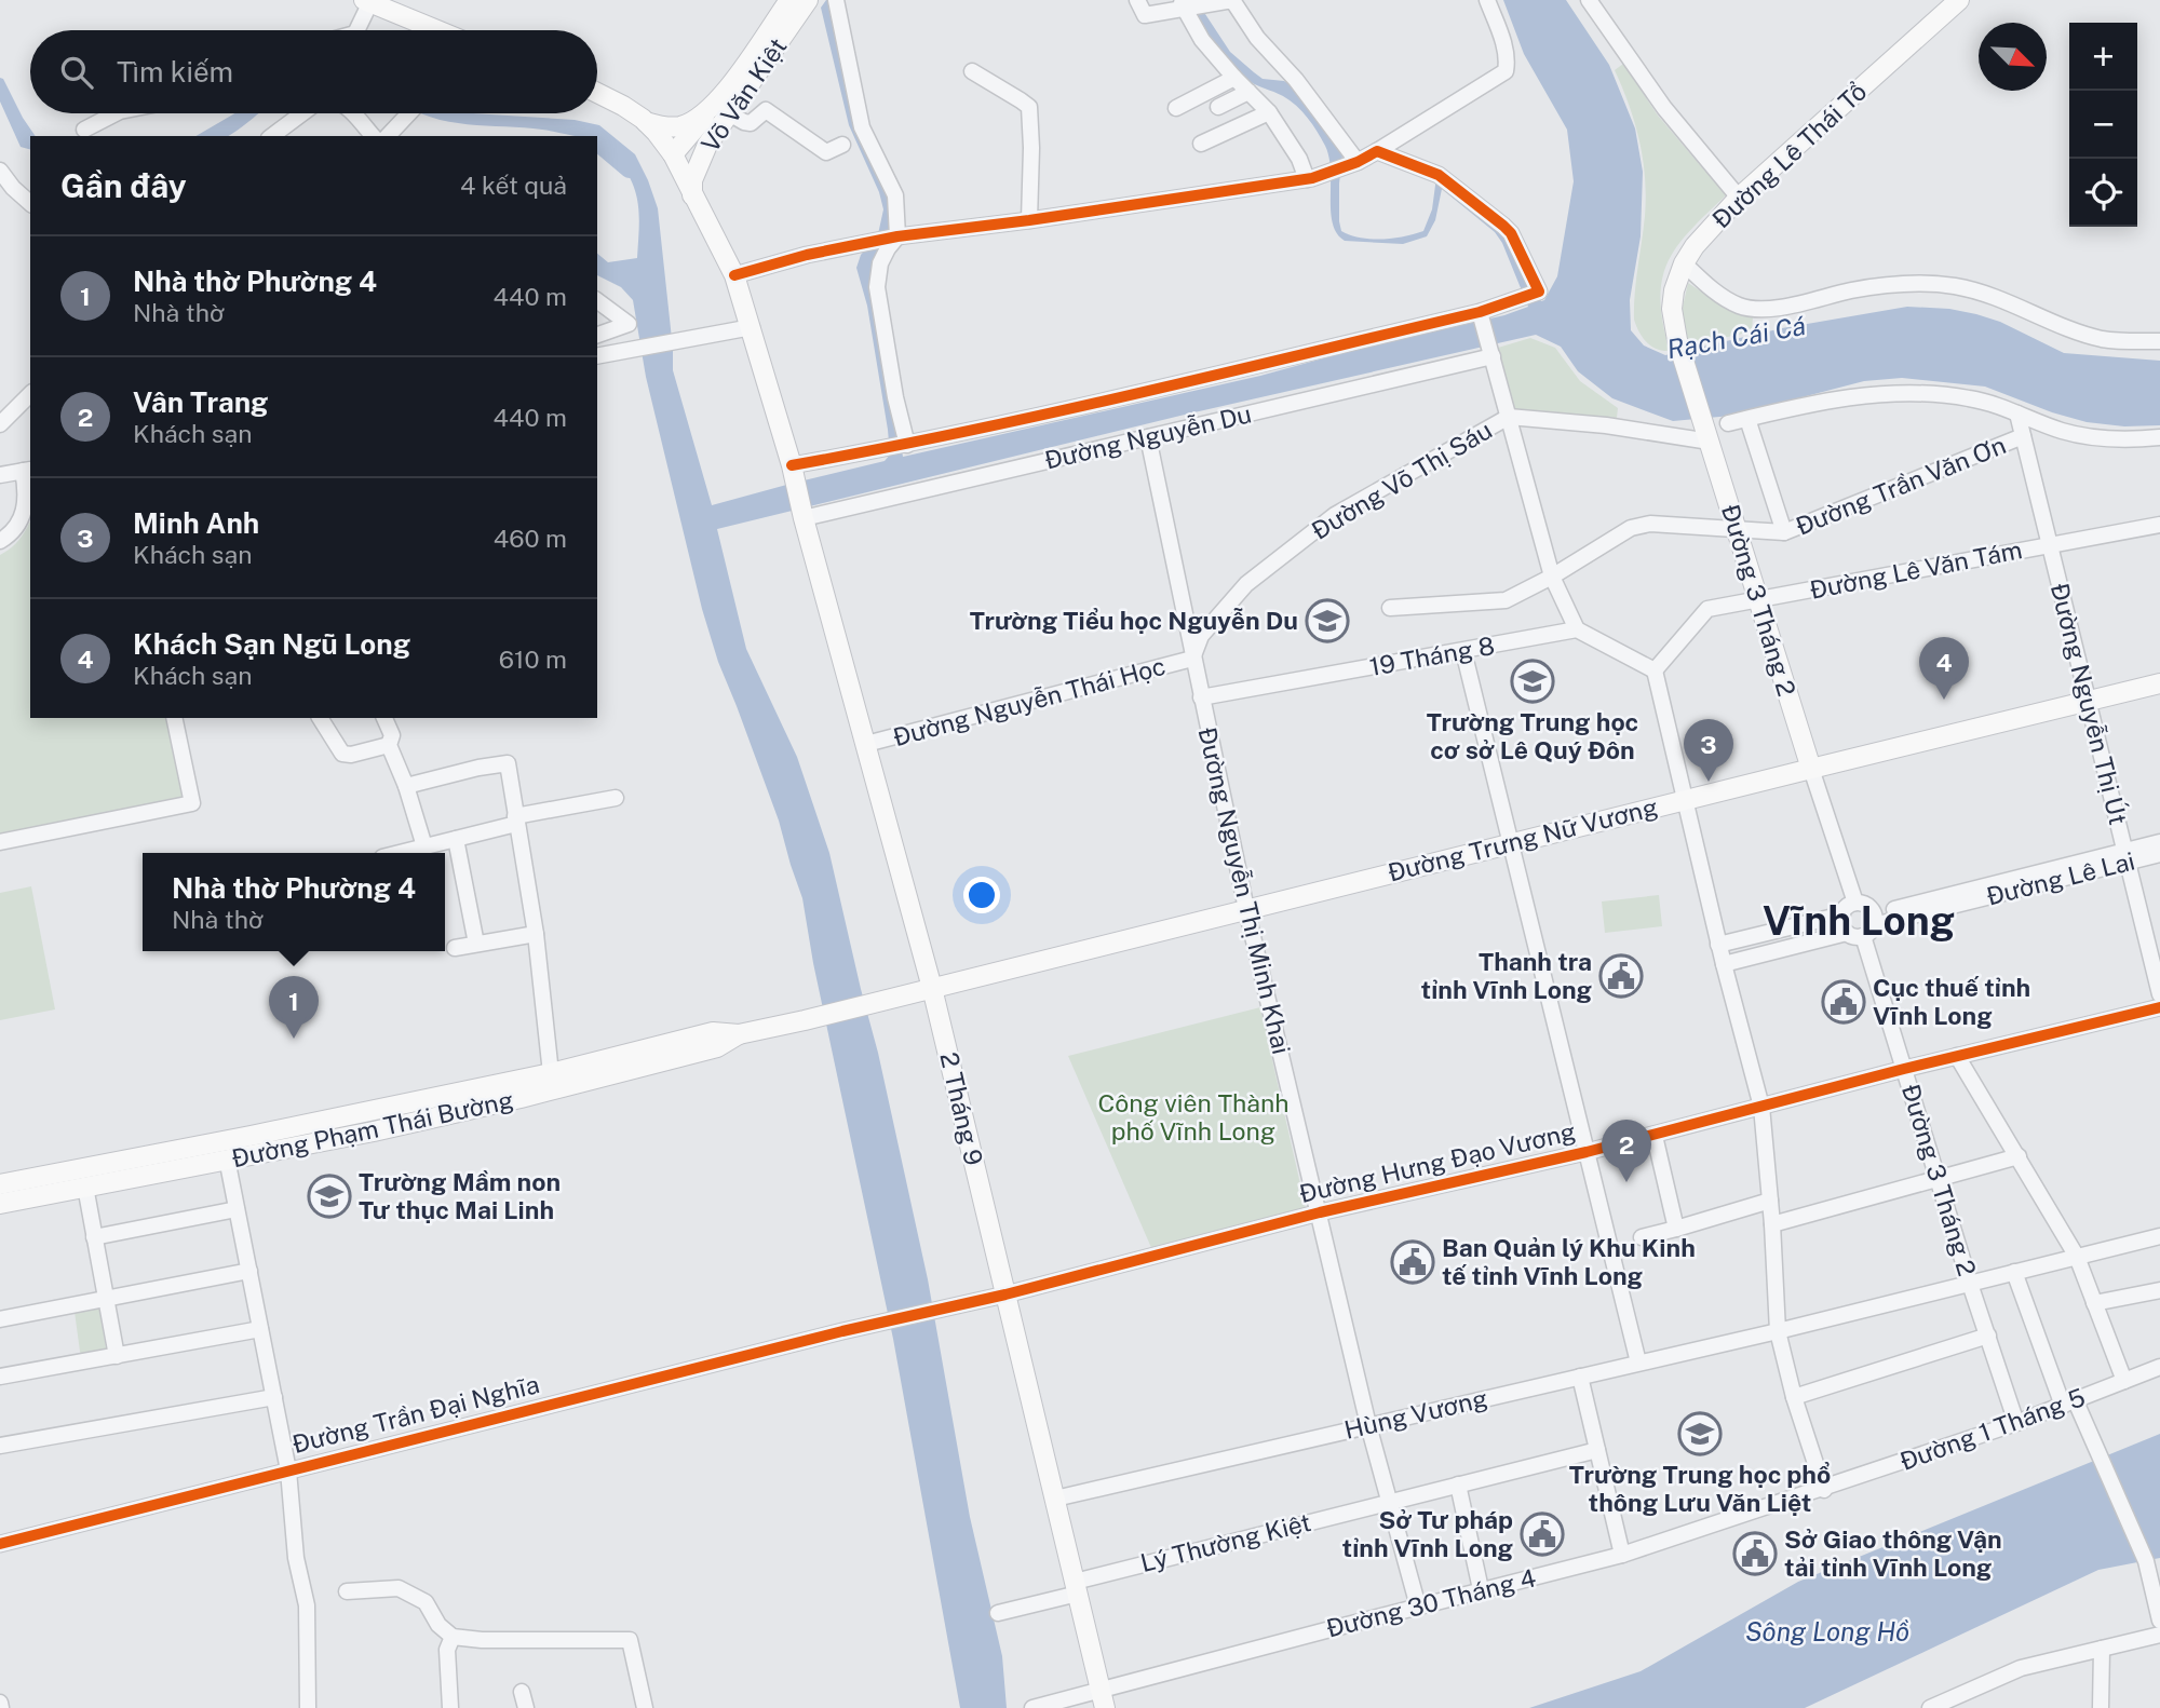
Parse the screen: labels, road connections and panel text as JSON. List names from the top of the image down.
{
  "streets": {
    "main road": [
      "Võ Văn Kiệt",
      "Đường Lê Thái Tổ",
      "Đường 3 Tháng 2",
      "Đường Trưng Nữ Vương",
      "2 Tháng 9",
      "Đường Phạm Thái Bường"
    ],
    "street": [
      "Đường Nguyễn Du",
      "Đường Võ Thị Sáu",
      "Đường Trần Văn Ơn",
      "Đường Lê Văn Tám",
      "19 Tháng 8",
      "Đường Nguyễn Thái Học",
      "Đường Nguyễn Thị Út",
      "Đường Lê Lai",
      "Đường Nguyễn Thị Minh Khai",
      "Đường Hưng Đạo Vương",
      "Đường Trần Đại Nghĩa",
      "Hùng Vương",
      "Đường 1 Tháng 5",
      "Lý Thường Kiệt",
      "Đường 30 Tháng 4"
    ]
  },
  "crossings": [
    ["Võ Văn Kiệt", "2 Tháng 9"],
    ["Đường Lê Thái Tổ", "Đường 3 Tháng 2"],
    ["Đường Nguyễn Du", "Đường Nguyễn Thị Minh Khai"],
    ["Đường Nguyễn Du", "2 Tháng 9"],
    ["Đường Võ Thị Sáu", "Đường 3 Tháng 2"],
    ["Đường Võ Thị Sáu", "Đường Nguyễn Thái Học"],
    ["Đường Võ Thị Sáu", "Đường Nguyễn Thị Minh Khai"],
    ["Đường Trần Văn Ơn", "Đường 3 Tháng 2"],
    ["Đường Trần Văn Ơn", "Đường Nguyễn Thị Út"],
    ["Đường Lê Văn Tám", "Đường 3 Tháng 2"],
    ["Đường Lê Văn Tám", "Đường Nguyễn Thị Út"],
    ["Đường 3 Tháng 2", "Đường Trưng Nữ Vương"],
    ["Đường 3 Tháng 2", "Đường Lê Lai"],
    ["Đường 3 Tháng 2", "Đường Hưng Đạo Vương"],
    ["Đường 3 Tháng 2", "Hùng Vương"],
    ["Đường 3 Tháng 2", "Đường 1 Tháng 5"],
    ["19 Tháng 8", "Đường Nguyễn Thị Minh Khai"],
    ["Đường Nguyễn Thái Học", "Đường Nguyễn Thị Minh Khai"],
    ["Đường Nguyễn Thái Học", "2 Tháng 9"],
    ["Đường Nguyễn Thị Út", "Đường Trưng Nữ Vương"],
    ["Đường Nguyễn Thị Út", "Đường Lê Lai"],
    ["Đường Trưng Nữ Vương", "Đường Nguyễn Thị Minh Khai"],
    ["Đường Trưng Nữ Vương", "2 Tháng 9"],
    ["Đường Trưng Nữ Vương", "Đường Phạm Thái Bường"],
    ["Đường Nguyễn Thị Minh Khai", "Đường Hưng Đạo Vương"],
    ["Đường Nguyễn Thị Minh Khai", "Hùng Vương"],
    ["Đường Nguyễn Thị Minh Khai", "Lý Thường Kiệt"],
    ["Đường Nguyễn Thị Minh Khai", "Đường 30 Tháng 4"],
    ["2 Tháng 9", "Đường Hưng Đạo Vương"],
    ["2 Tháng 9", "Hùng Vương"],
    ["2 Tháng 9", "Lý Thường Kiệt"],
    ["2 Tháng 9", "Đường 30 Tháng 4"],
    ["Đường Hưng Đạo Vương", "Đường Trần Đại Nghĩa"],
    ["Đường 1 Tháng 5", "Đường 30 Tháng 4"]
  ],
  "districts": ["Vĩnh Long"],
  "water": ["Rạch Cái Cá", "Sông Long Hồ"],
  "parks": ["Công viên Thành phố Vĩnh Long"],
  "places": {
    "school or university": [
      "Trường Tiểu học Nguyễn Du",
      "Trường Trung học cơ sở Lê Quý Đôn",
      "Trường Mầm non Tư thục Mai Linh",
      "Trường Trung học phổ thông Lưu Văn Liệt"
    ],
    "public building": [
      "Thanh tra tỉnh Vĩnh Long",
      "Cục thuế tỉnh Vĩnh Long",
      "Ban Quản lý Khu Kinh tế tỉnh Vĩnh Long",
      "Sở Tư pháp tỉnh Vĩnh Long",
      "Sở Giao thông Vận tải tỉnh Vĩnh Long"
    ]
  },
  "north": "bottom right",
  "page": {
    "map_buttons": ["+", "−"],
    "search": "Tìm kiếm",
    "heading": ["Gần đây", "4 kết quả"],
    "list": [
      {
        "mark": "1",
        "name": "Nhà thờ Phường 4",
        "note": "Nhà thờ",
        "value": "440 m"
      },
      {
        "mark": "2",
        "name": "Vân Trang",
        "note": "Khách sạn",
        "value": "440 m"
      },
      {
        "mark": "3",
        "name": "Minh Anh",
        "note": "Khách sạn",
        "value": "460 m"
      },
      {
        "mark": "4",
        "name": "Khách Sạn Ngũ Long",
        "note": "Khách sạn",
        "value": "610 m"
      }
    ],
    "pins": [
      "4",
      "3",
      "1",
      "2"
    ],
    "popup": ["Nhà thờ Phường 4", "Nhà thờ"]
  }
}
